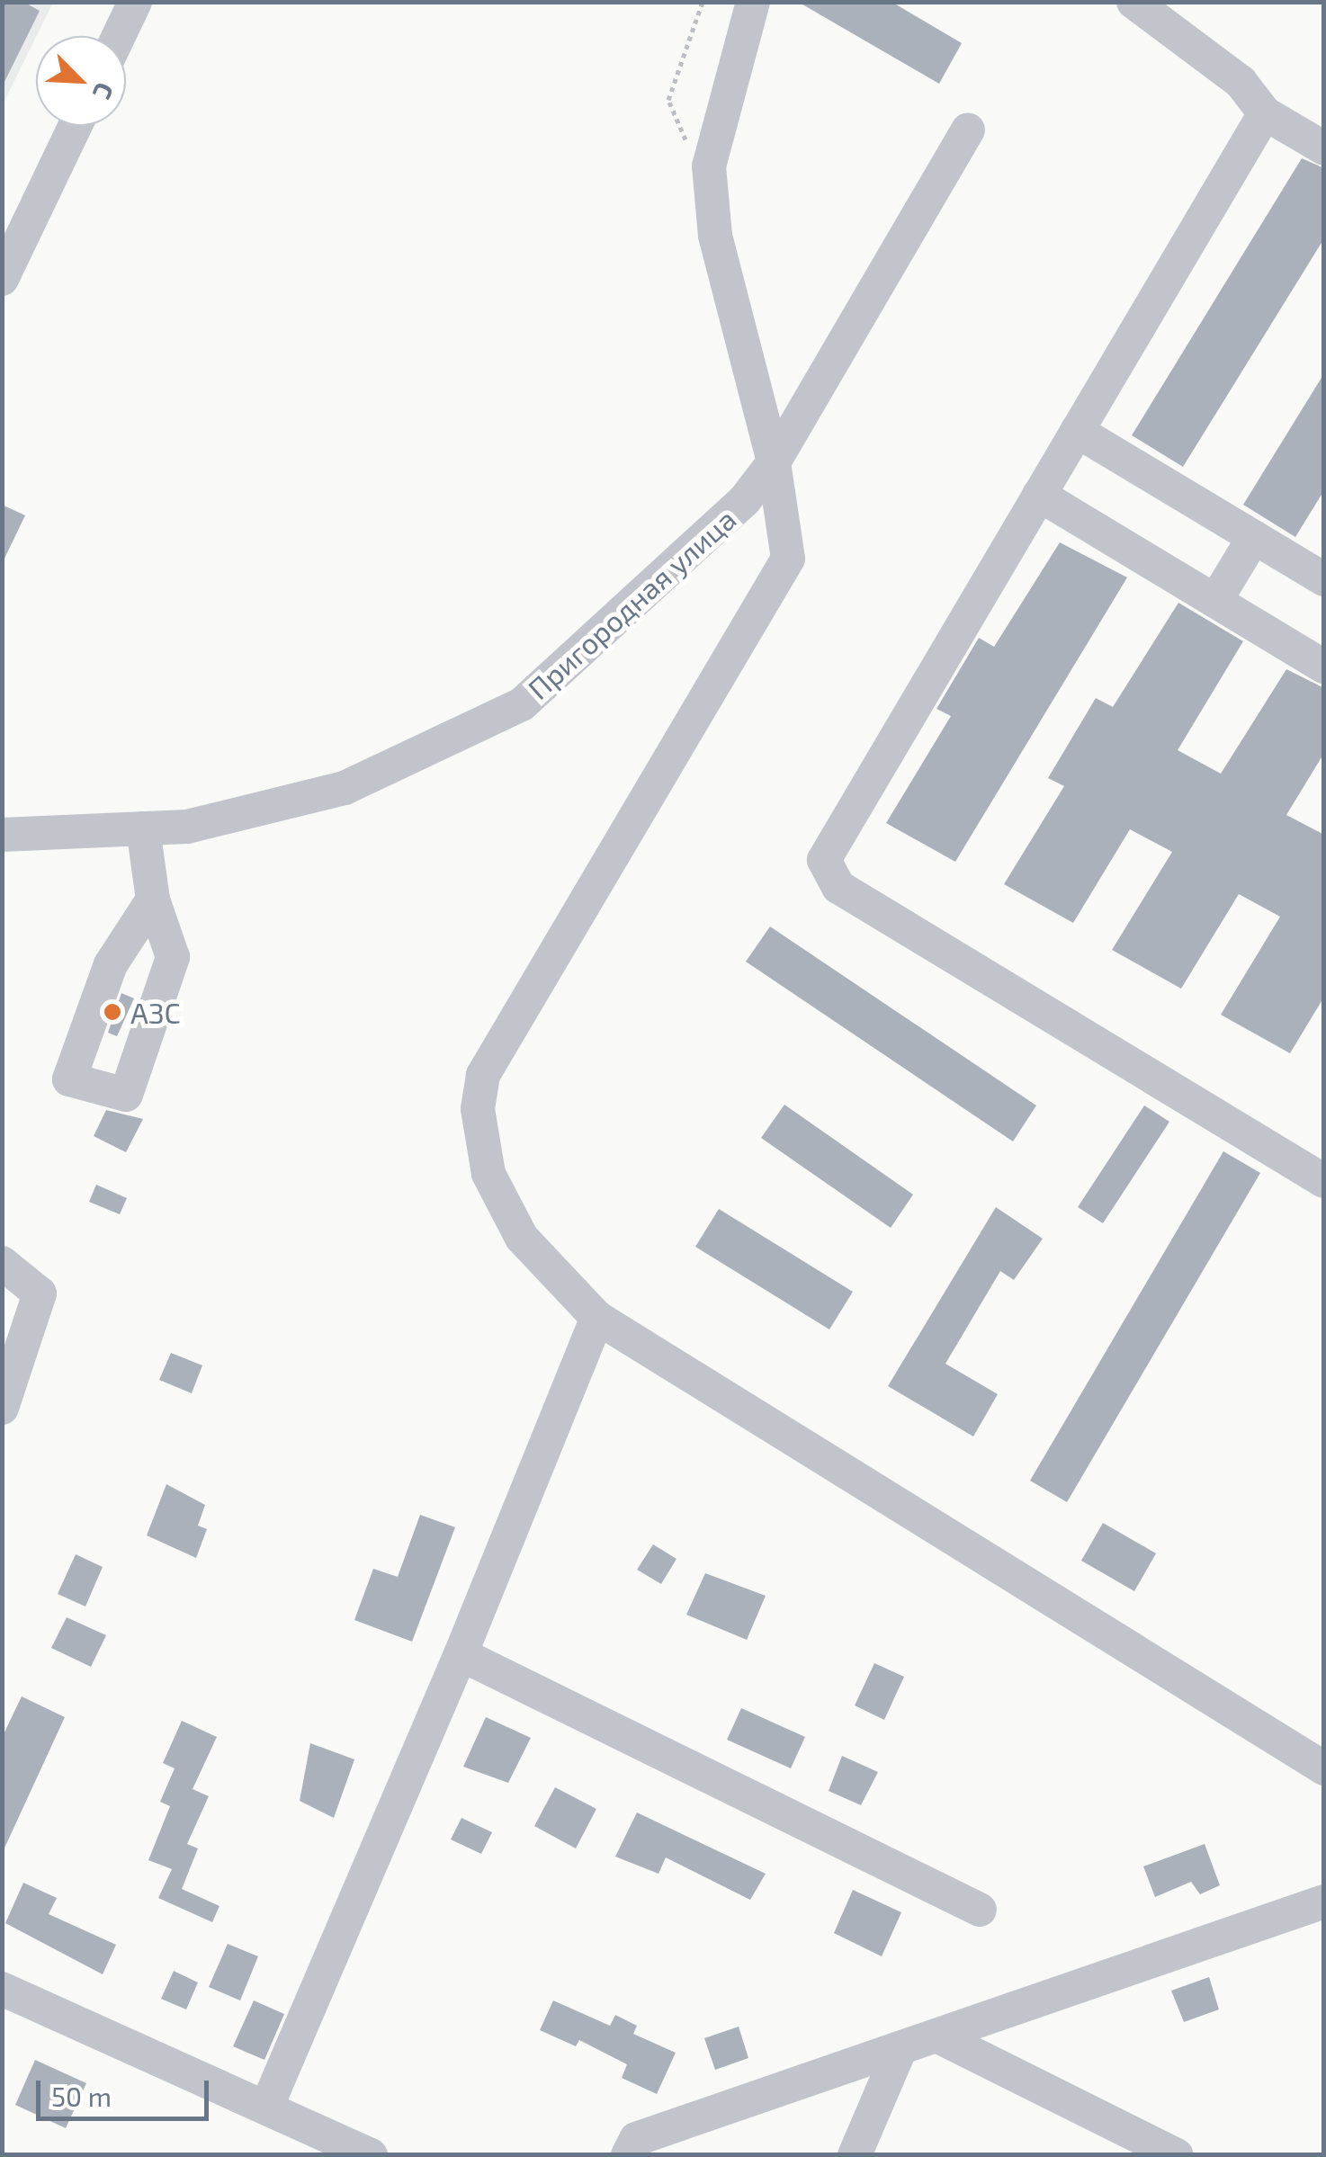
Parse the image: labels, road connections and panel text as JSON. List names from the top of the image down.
{
  "streets": {
    "street": ["Пригородная улица"]
  },
  "places": ["АЗС"],
  "scale_bar": "50 m",
  "north": "bottom right"
}
